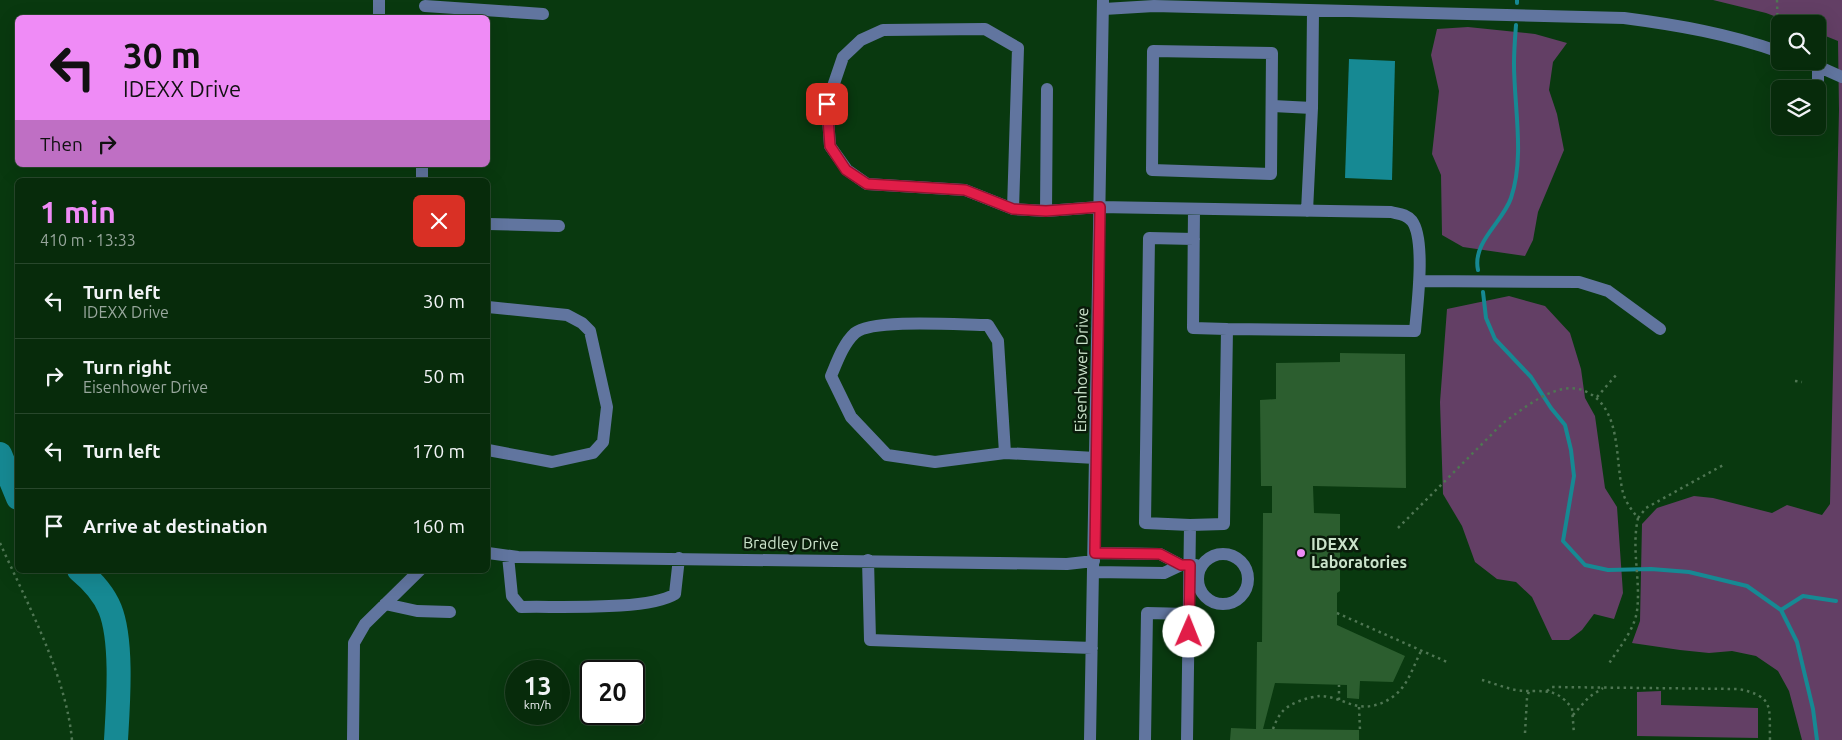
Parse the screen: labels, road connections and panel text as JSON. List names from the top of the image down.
{
  "streets": {
    "street": ["Eisenhower Drive", "Bradley Drive"]
  },
  "crossings": [
    ["Eisenhower Drive", "Bradley Drive"]
  ],
  "places": ["IDEXX Laboratories"],
  "page": {
    "turn": ["30 m", "IDEXX Drive"],
    "then": "Then",
    "heading": ["1 min", "410 m · 13:33"],
    "list": [
      {
        "name": "Turn left",
        "note": "IDEXX Drive",
        "value": "30 m"
      },
      {
        "name": "Turn right",
        "note": "Eisenhower Drive",
        "value": "50 m"
      },
      {
        "name": "Turn left",
        "value": "170 m"
      },
      {
        "name": "Arrive at destination",
        "value": "160 m"
      }
    ],
    "speed": "13 km/h",
    "limit": "20"
  }
}
